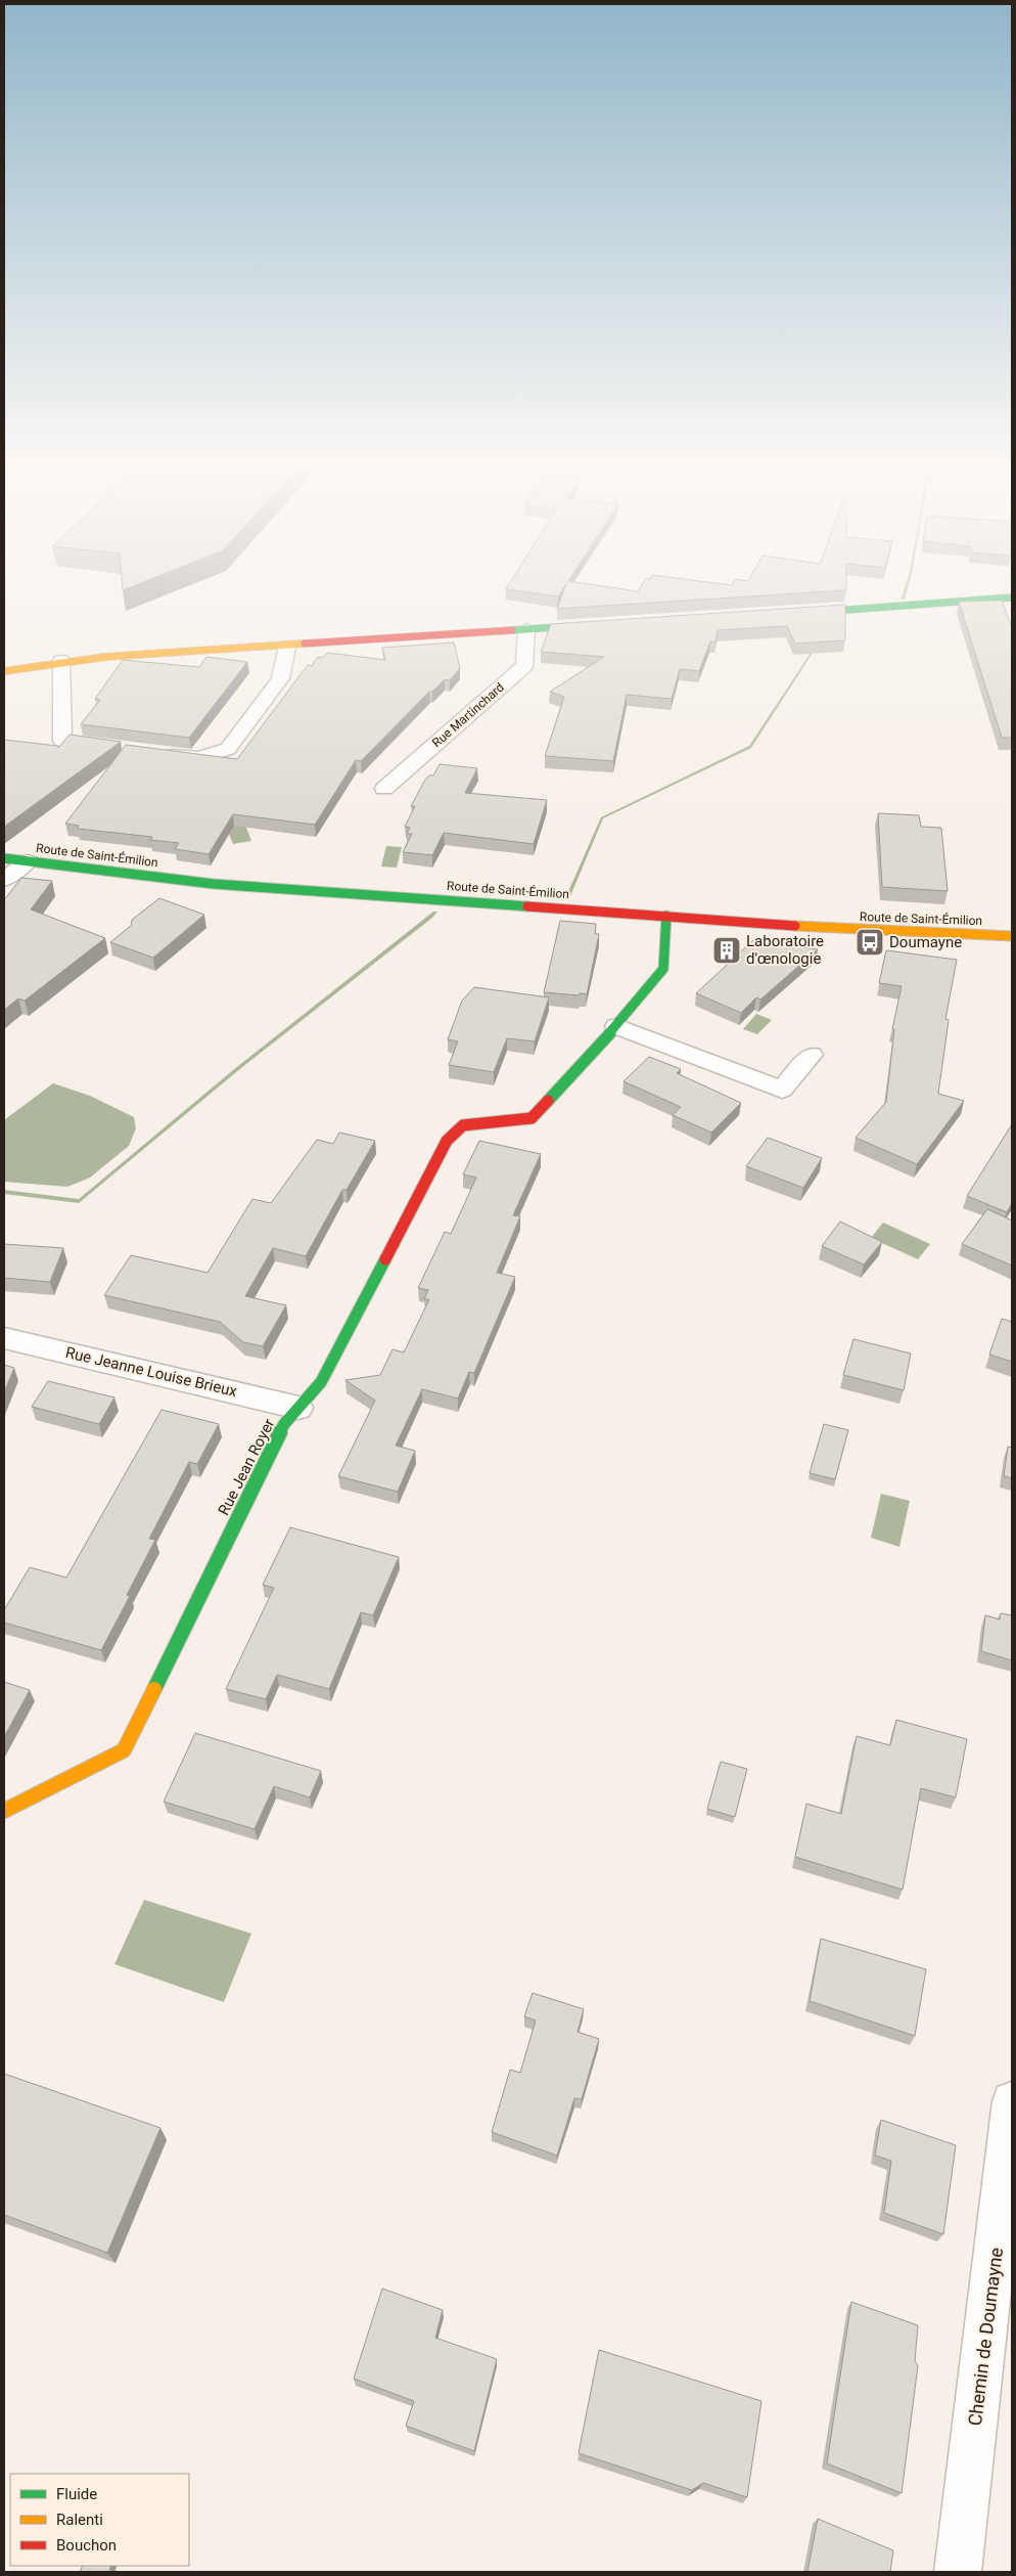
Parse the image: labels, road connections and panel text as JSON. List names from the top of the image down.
{
  "streets": {
    "street": [
      "Rue Martinchard",
      "Route de Saint-Émilion",
      "Rue Jeanne Louise Brieux",
      "Rue Jean Royer",
      "Chemin de Doumayne"
    ]
  },
  "crossings": [
    ["Rue Jeanne Louise Brieux", "Rue Jean Royer"]
  ],
  "places": {
    "bus stop": ["Doumayne"],
    "building": ["Laboratoire d'œnologie"]
  },
  "legend": ["Fluide", "Ralenti", "Bouchon"]
}
